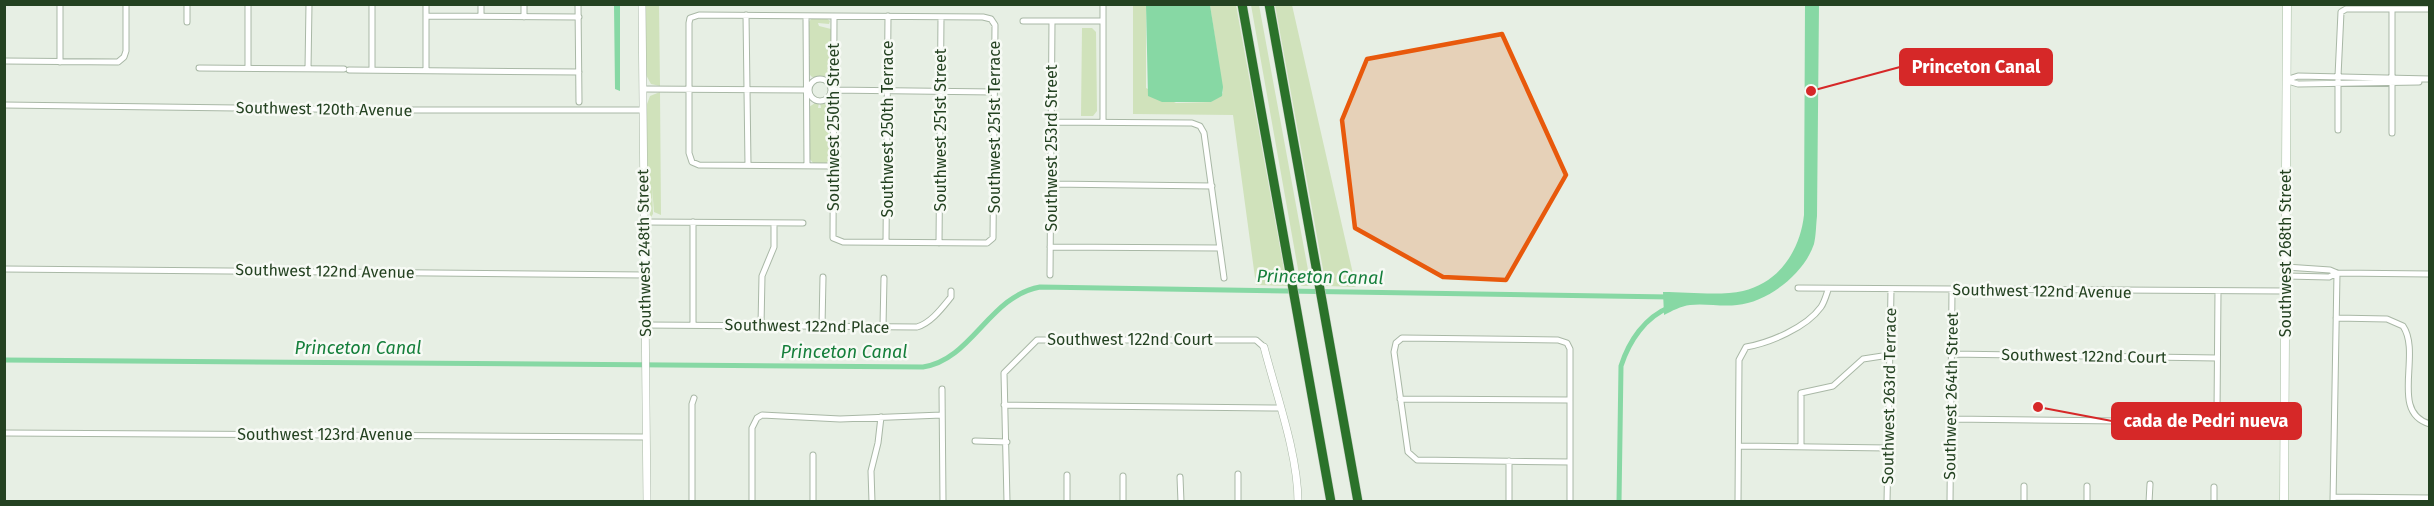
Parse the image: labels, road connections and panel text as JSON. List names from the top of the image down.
{
  "streets": {
    "main road": ["Southwest 268th Street"],
    "street": [
      "Southwest 120th Avenue",
      "Southwest 250th Street",
      "Southwest 251st Terrace",
      "Southwest 250th Terrace",
      "Southwest 251st Street",
      "Southwest 253rd Street",
      "Southwest 248th Street",
      "Southwest 122nd Avenue",
      "Southwest 122nd Place",
      "Southwest 122nd Court",
      "Southwest 263rd Terrace",
      "Southwest 264th Street",
      "Southwest 123rd Avenue"
    ]
  },
  "crossings": [
    ["Southwest 120th Avenue", "Southwest 248th Street"],
    ["Southwest 250th Street", "Southwest 250th Terrace"],
    ["Southwest 251st Terrace", "Southwest 251st Street"],
    ["Southwest 248th Street", "Southwest 122nd Avenue"],
    ["Southwest 248th Street", "Southwest 122nd Place"],
    ["Southwest 248th Street", "Southwest 123rd Avenue"],
    ["Southwest 268th Street", "Southwest 122nd Avenue"],
    ["Southwest 122nd Avenue", "Southwest 263rd Terrace"],
    ["Southwest 122nd Avenue", "Southwest 264th Street"],
    ["Southwest 122nd Court", "Southwest 264th Street"]
  ],
  "water": ["Princeton Canal"],
  "places": ["Princeton Canal", "cada de Pedri nueva"]
}
